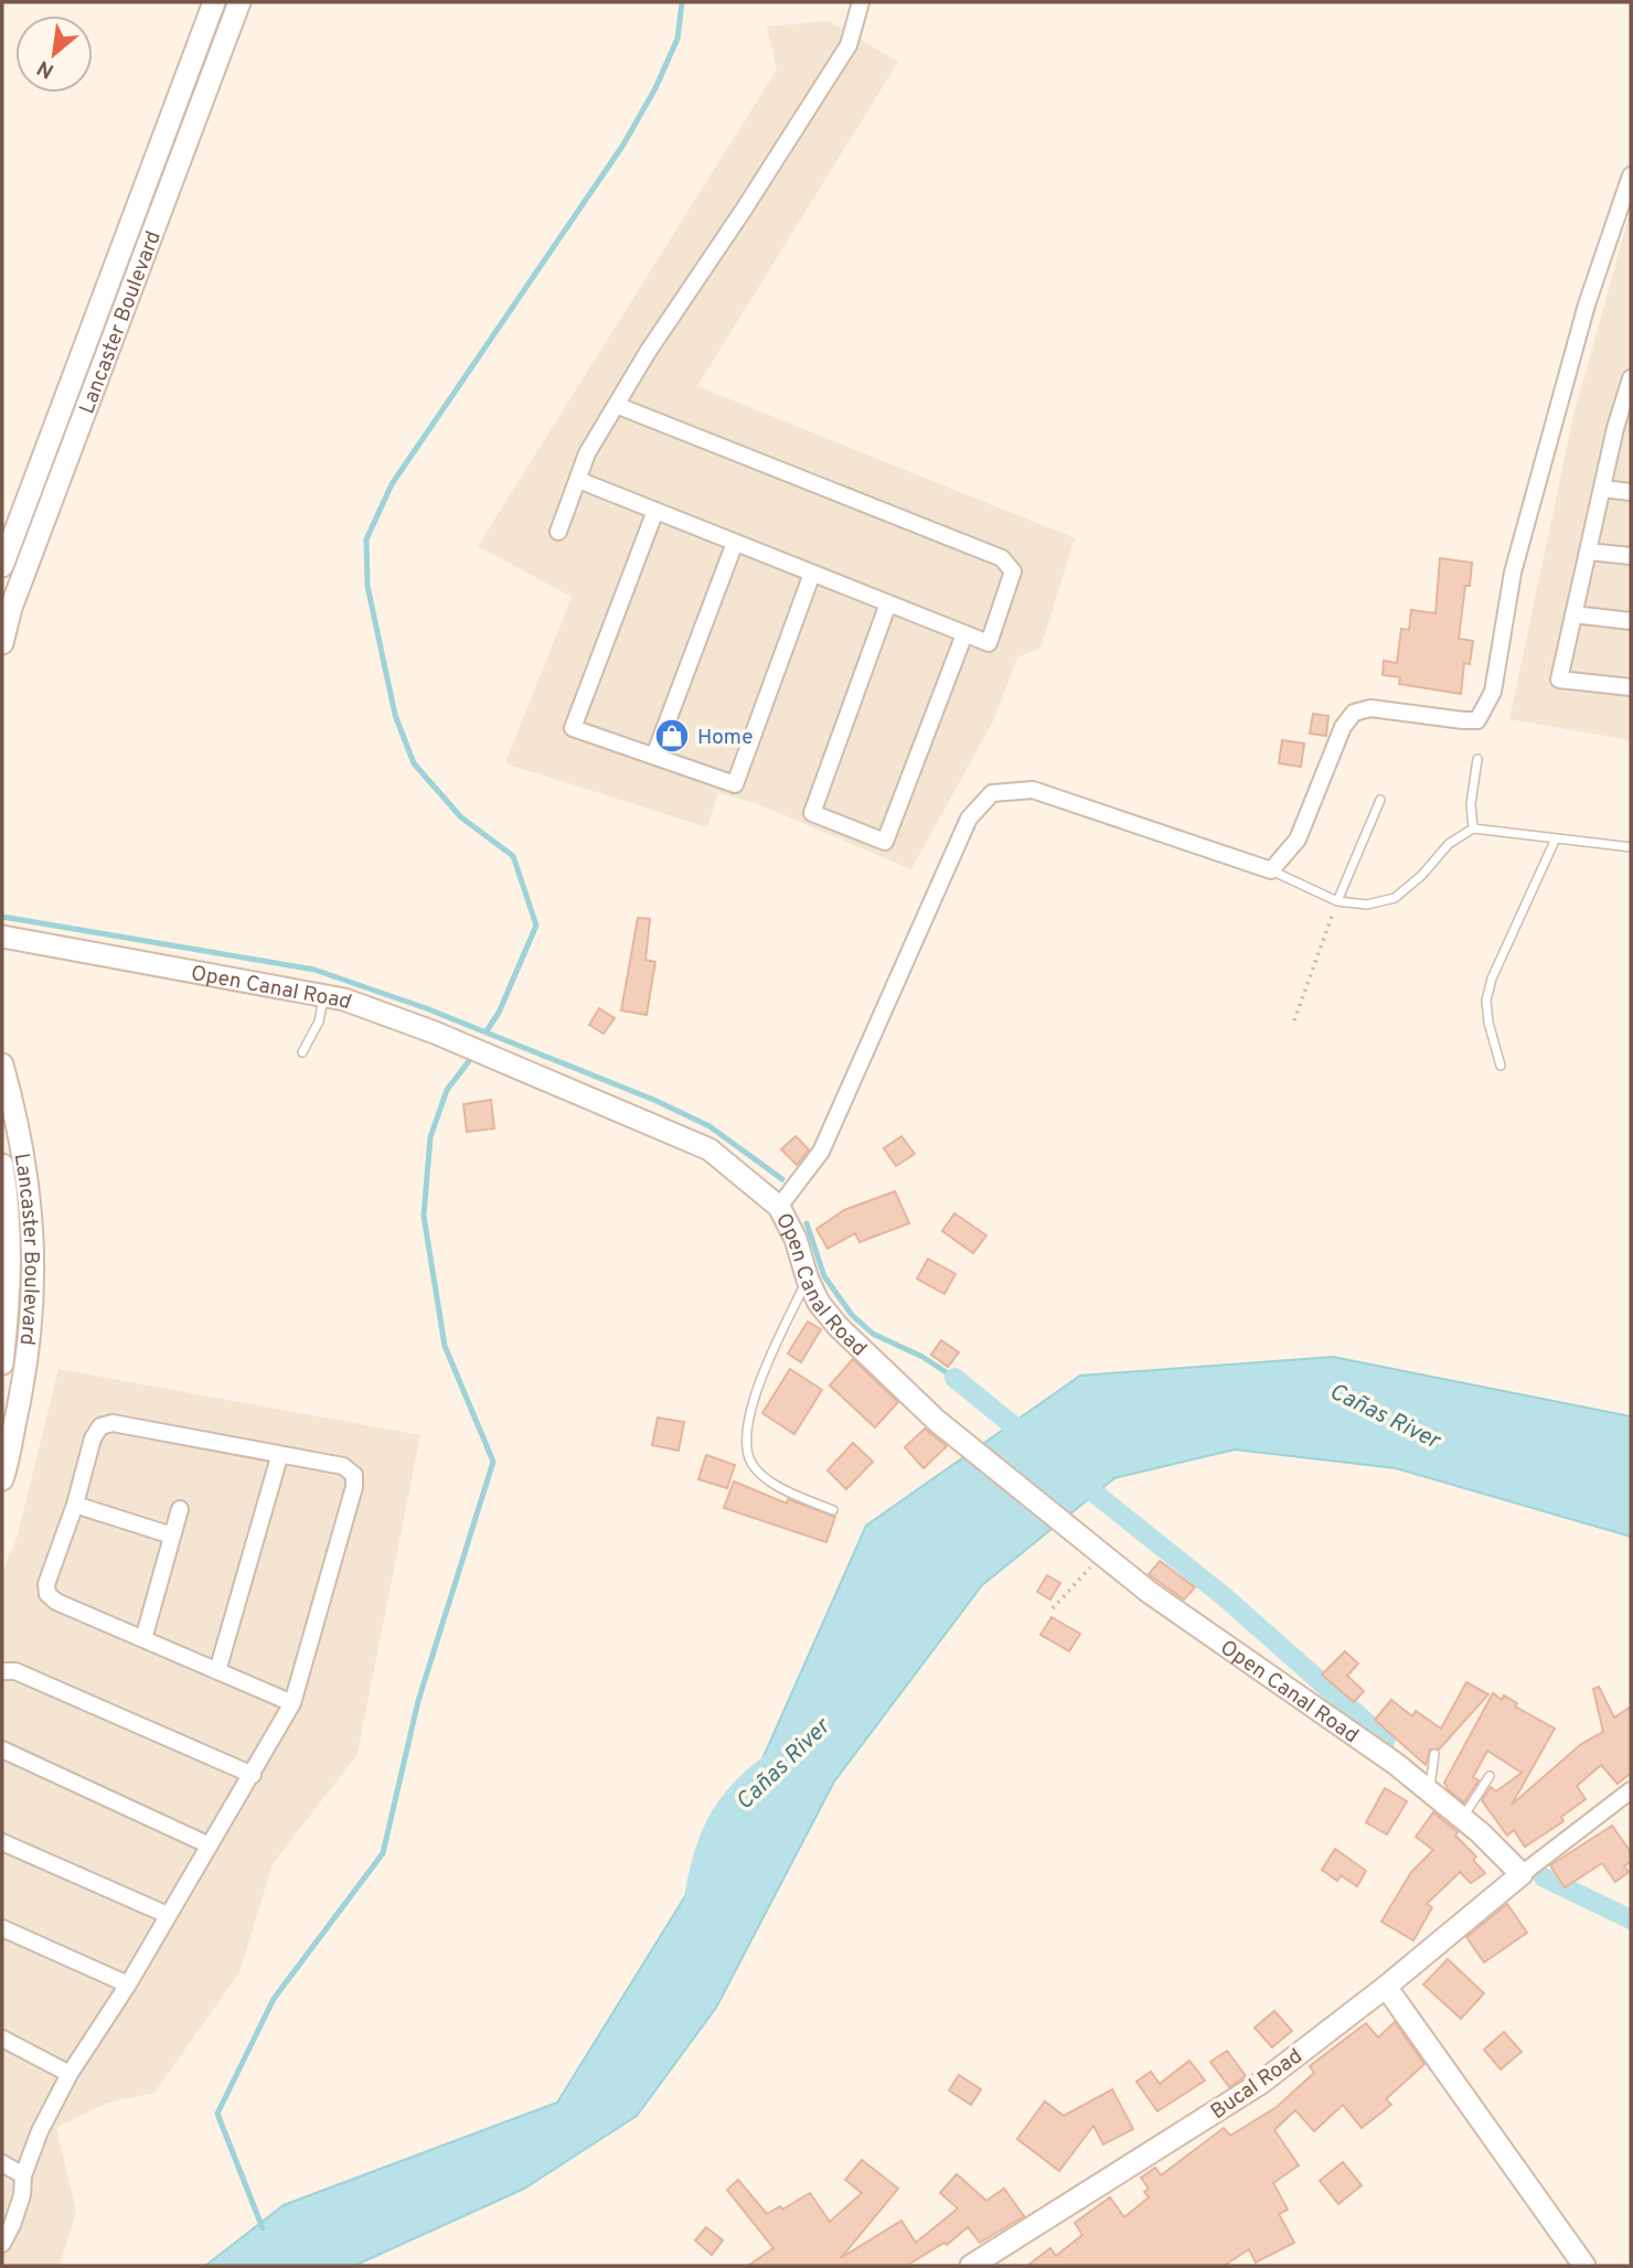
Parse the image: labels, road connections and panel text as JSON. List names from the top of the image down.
{
  "streets": {
    "street": ["Lancaster Boulevard", "Open Canal Road", "Bucal Road"]
  },
  "crossings": [
    ["Open Canal Road", "Bucal Road"]
  ],
  "water": ["Cañas River"],
  "places": {
    "shop": ["Home"]
  },
  "north": "bottom left"
}
